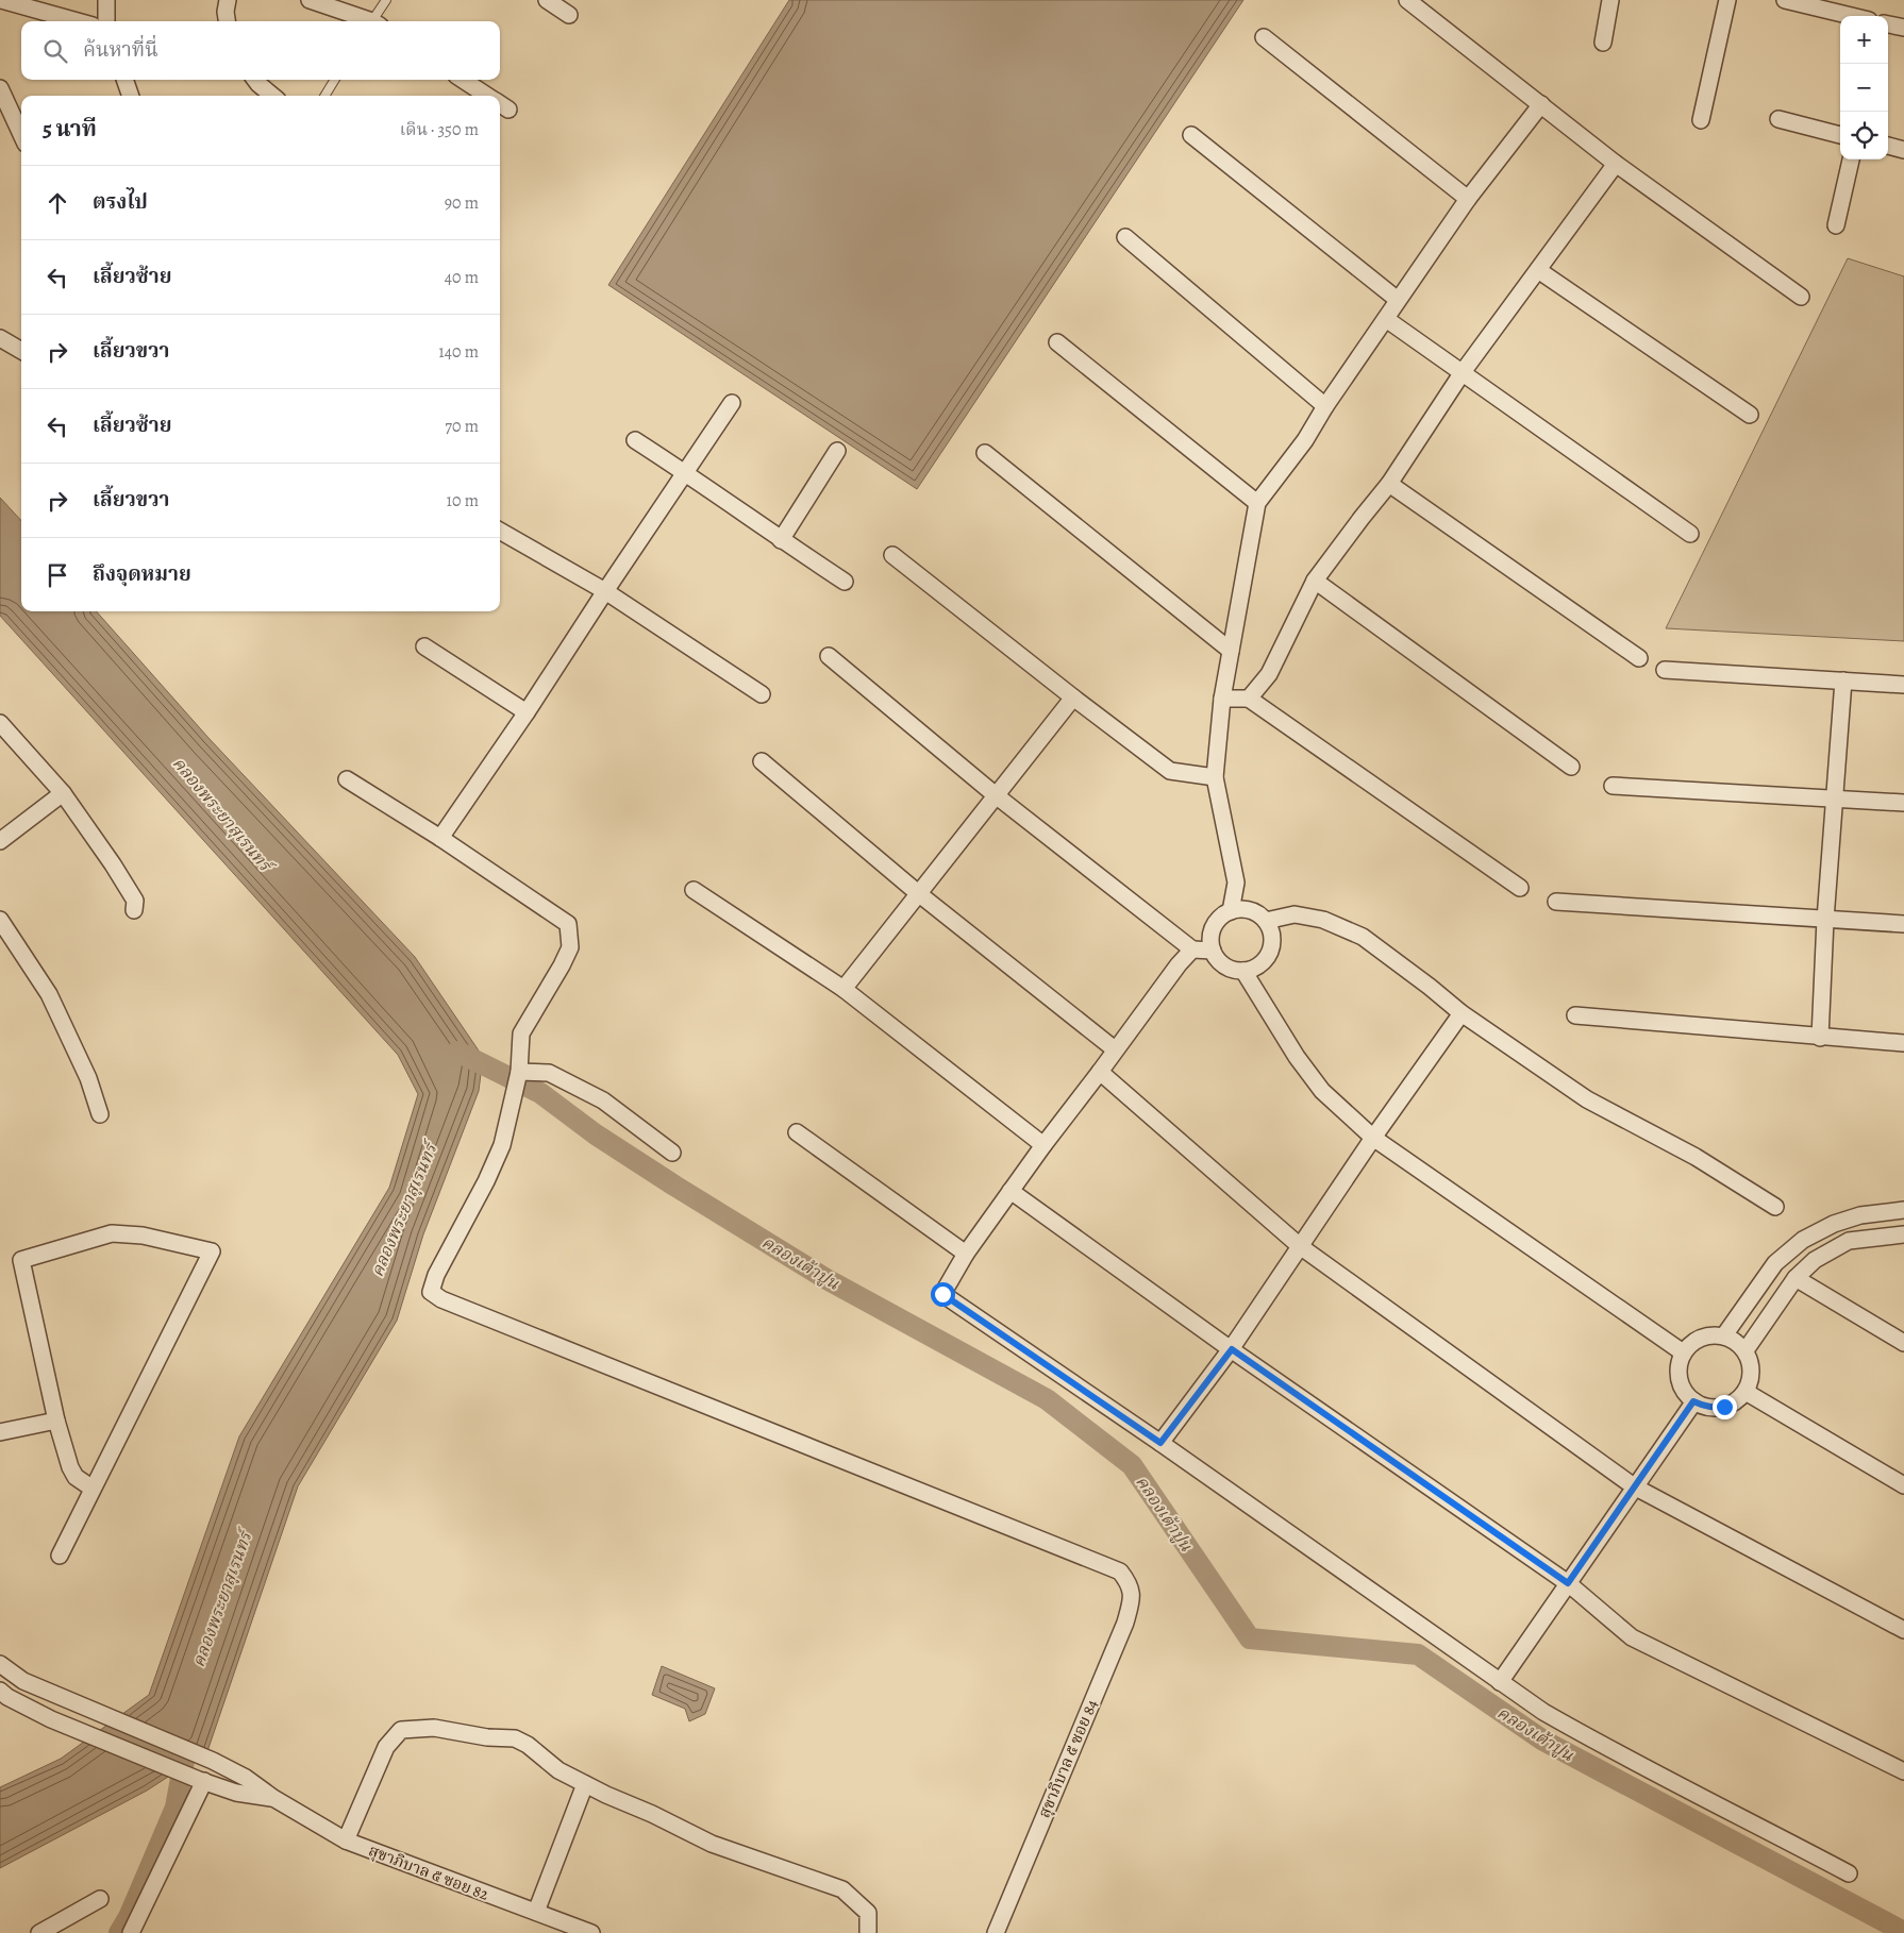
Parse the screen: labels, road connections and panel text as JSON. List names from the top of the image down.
{
  "streets": {
    "street": ["สุขาภิบาล ๕ ซอย 84", "สุขาภิบาล ๕ ซอย 82"]
  },
  "water": ["คลองพระยาสุเรนทร์", "คลองเต้าปูน"],
  "page": {
    "map_buttons": ["+", "−"],
    "search": "ค้นหาที่นี่",
    "heading": ["5 นาที", "เดิน · 350 m"],
    "list": [
      ["ตรงไป", "90 m"],
      ["เลี้ยวซ้าย", "40 m"],
      ["เลี้ยวขวา", "140 m"],
      ["เลี้ยวซ้าย", "70 m"],
      ["เลี้ยวขวา", "10 m"],
      "ถึงจุดหมาย"
    ]
  }
}
